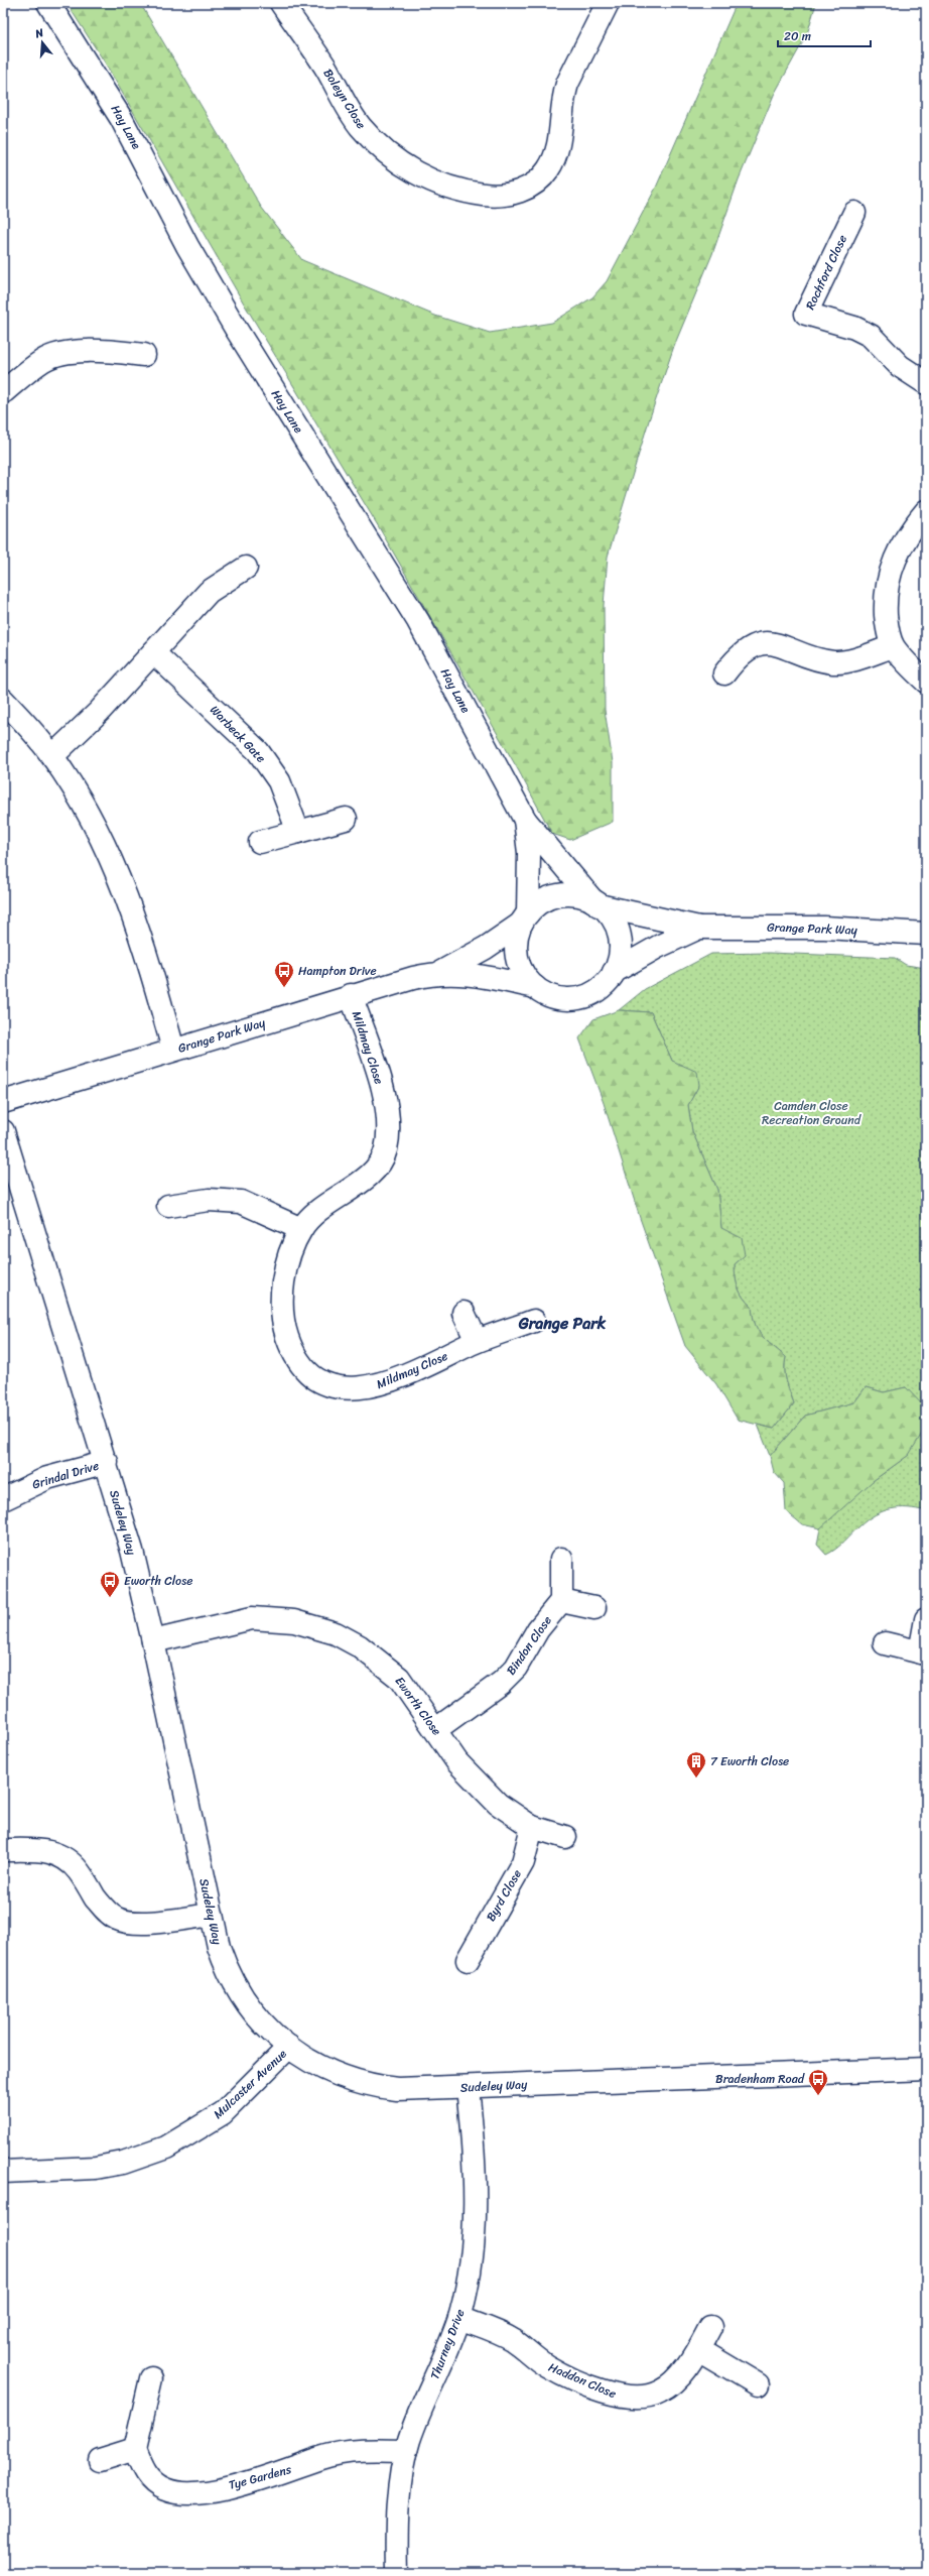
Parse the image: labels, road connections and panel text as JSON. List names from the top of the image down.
{
  "streets": {
    "street": [
      "Boleyn Close",
      "Hay Lane",
      "Rochford Close",
      "Warbeck Gate",
      "Grange Park Way",
      "Mildmay Close",
      "Grindal Drive",
      "Sudeley Way",
      "Bindon Close",
      "Eworth Close",
      "Byrd Close",
      "Mulcaster Avenue",
      "Thurney Drive",
      "Haddon Close",
      "Tye Gardens"
    ]
  },
  "crossings": [
    ["Hay Lane", "Grange Park Way"],
    ["Grange Park Way", "Mildmay Close"],
    ["Grindal Drive", "Sudeley Way"],
    ["Sudeley Way", "Eworth Close"],
    ["Sudeley Way", "Mulcaster Avenue"],
    ["Sudeley Way", "Thurney Drive"],
    ["Bindon Close", "Eworth Close"],
    ["Eworth Close", "Byrd Close"],
    ["Thurney Drive", "Haddon Close"],
    ["Thurney Drive", "Tye Gardens"]
  ],
  "districts": ["Grange Park"],
  "parks": ["Camden Close Recreation Ground"],
  "places": {
    "bus stop": ["Hampton Drive", "Eworth Close", "Bradenham Road"],
    "building": ["7 Eworth Close"]
  },
  "scale_bar": "20 m",
  "north": "top"
}
